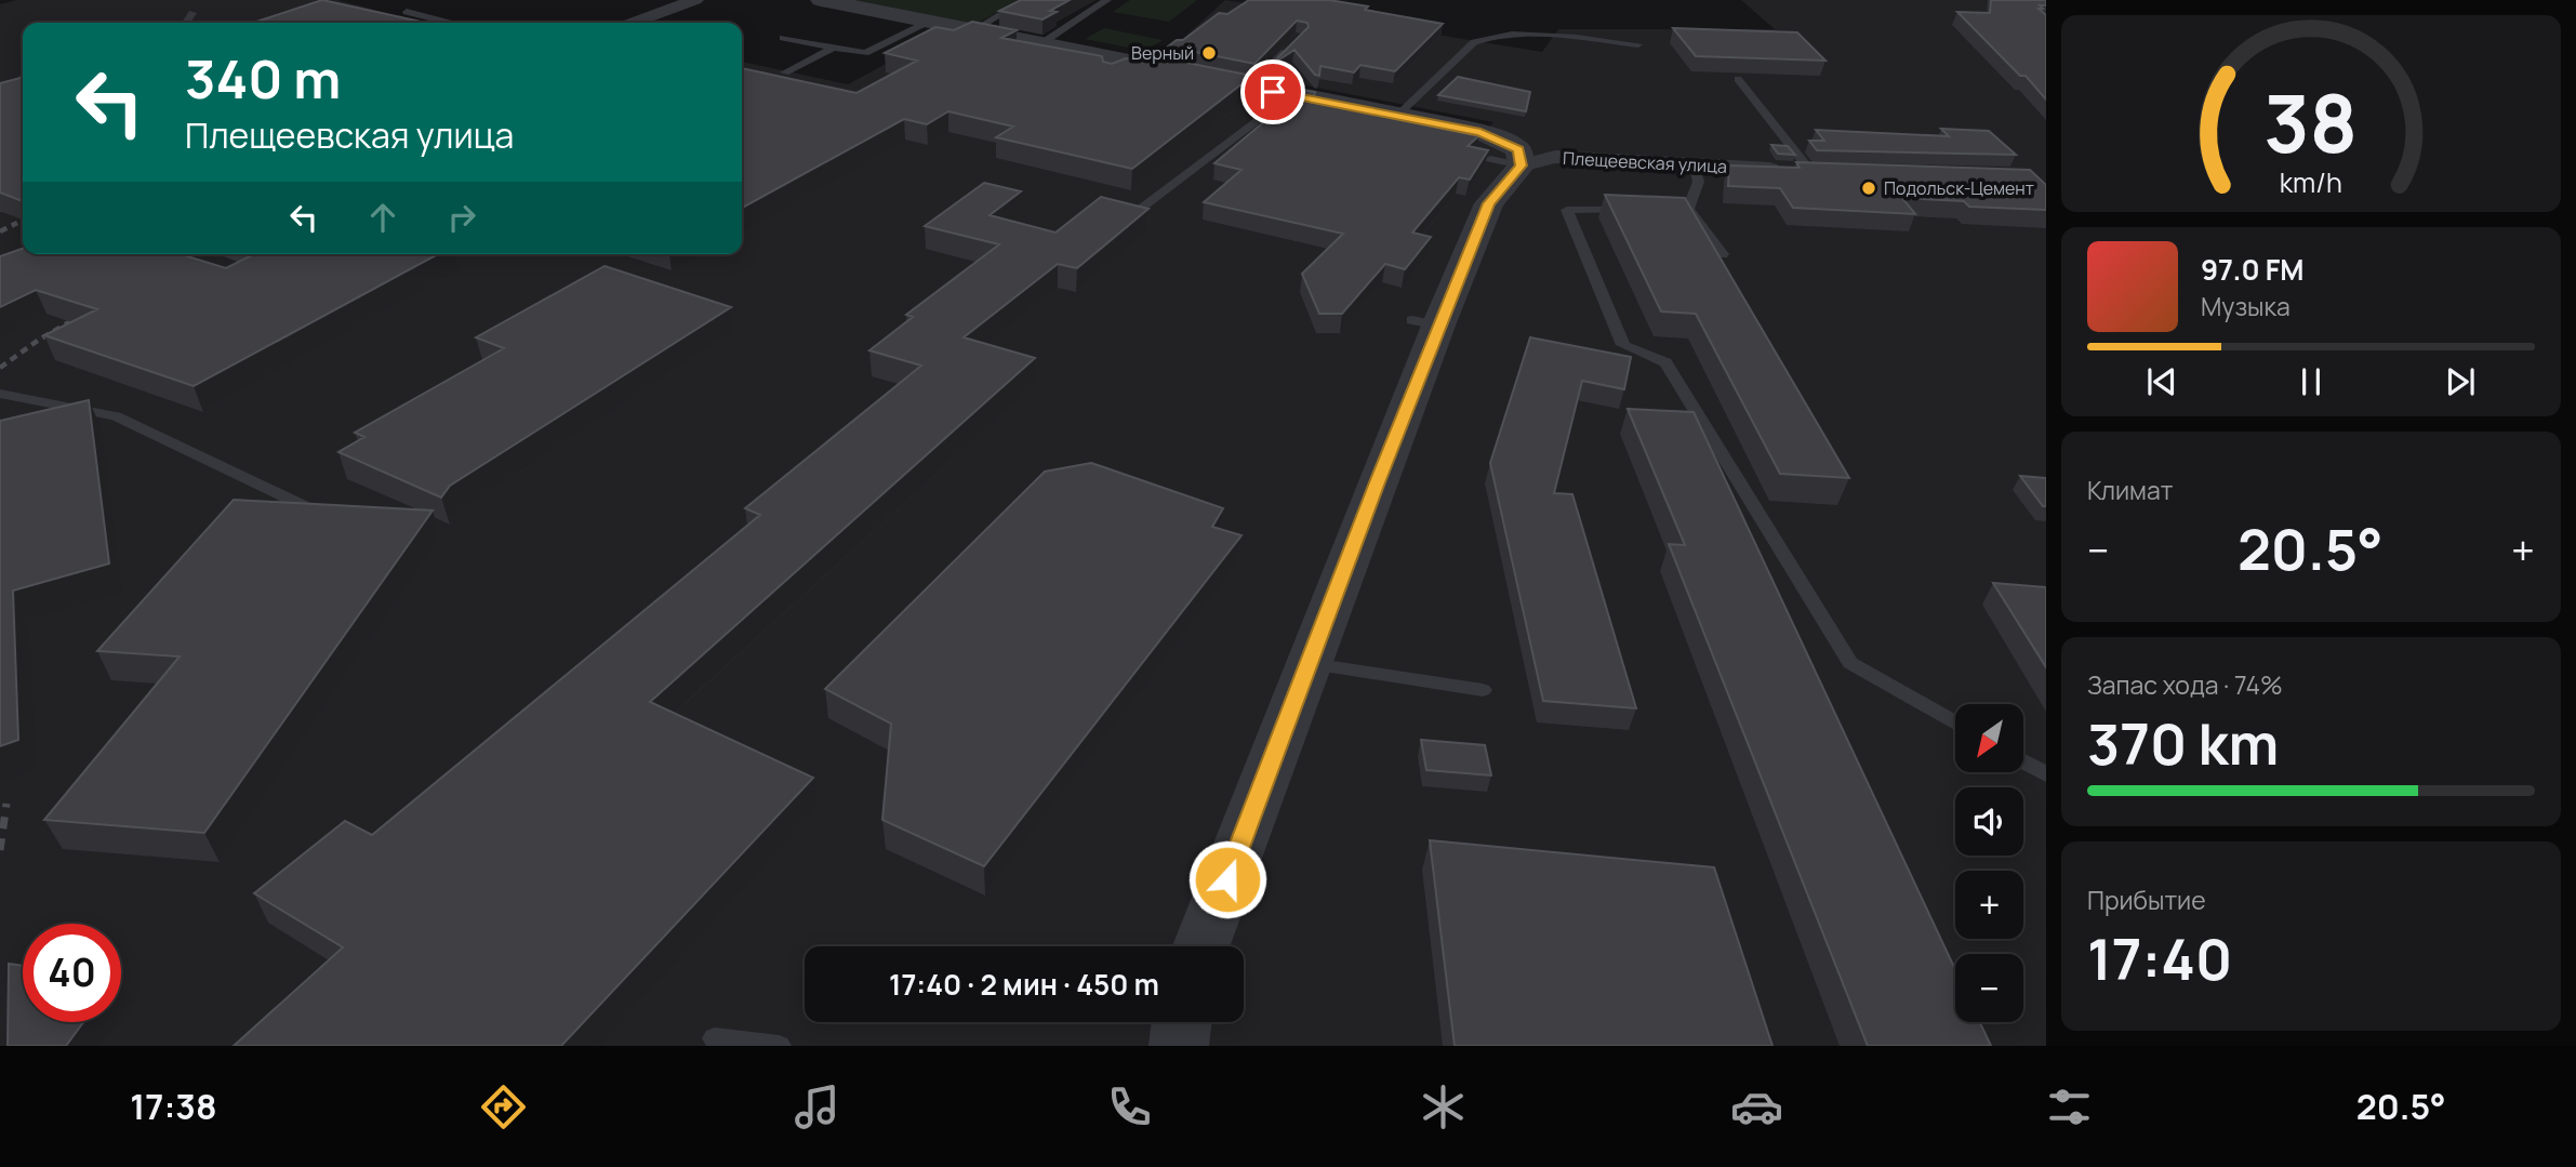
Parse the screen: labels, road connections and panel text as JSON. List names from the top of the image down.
{
  "streets": {
    "street": ["Плещеевская улица"]
  },
  "places": ["Верный", "Подольск-Цемент"],
  "north": "bottom left",
  "page": {
    "turn": ["340 m", "Плещеевская улица"],
    "song": ["97.0 FM", "Музыка"],
    "tile": [
      "Климат",
      ["Запас хода · 74%", "370 km"],
      ["Прибытие", "17:40"]
    ],
    "heat": ["−", "20.5°", "+"],
    "map_buttons": ["+", "−"],
    "limit": "40",
    "trip": "17:40 · 2 мин · 450 m",
    "tabs": ["17:38", "20.5°"],
    "gauge": ["38", "km/h"]
  }
}
